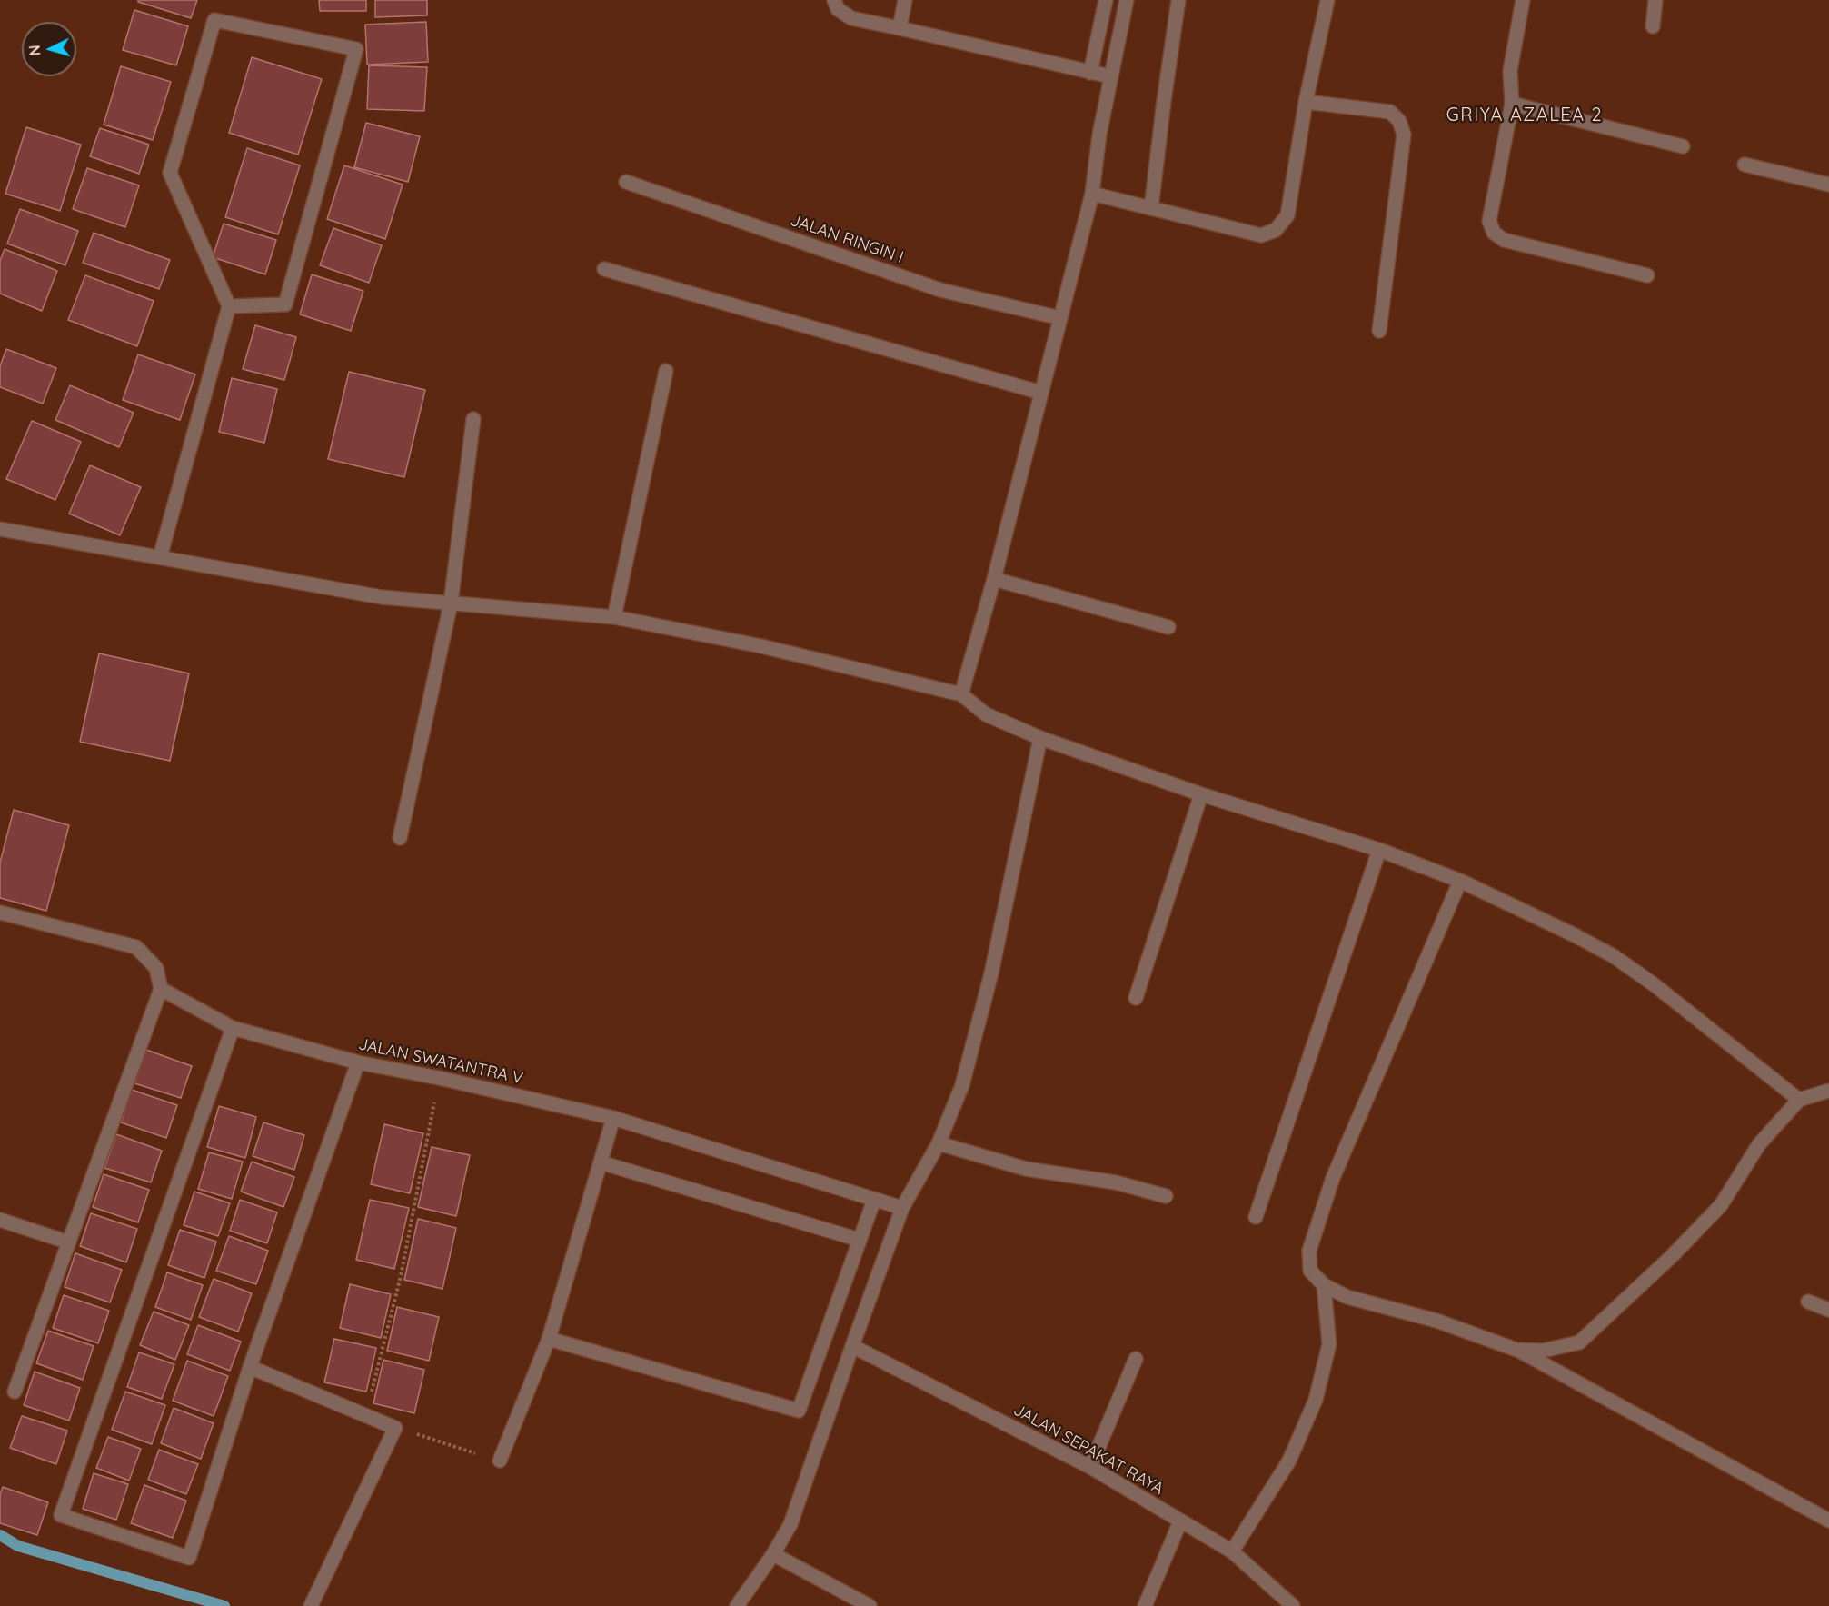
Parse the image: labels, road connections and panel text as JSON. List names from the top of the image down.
{
  "streets": {
    "street": ["JALAN RINGIN I", "JALAN SWATANTRA V", "JALAN SEPAKAT RAYA"]
  },
  "districts": ["GRIYA AZALEA 2"],
  "north": "left"
}
